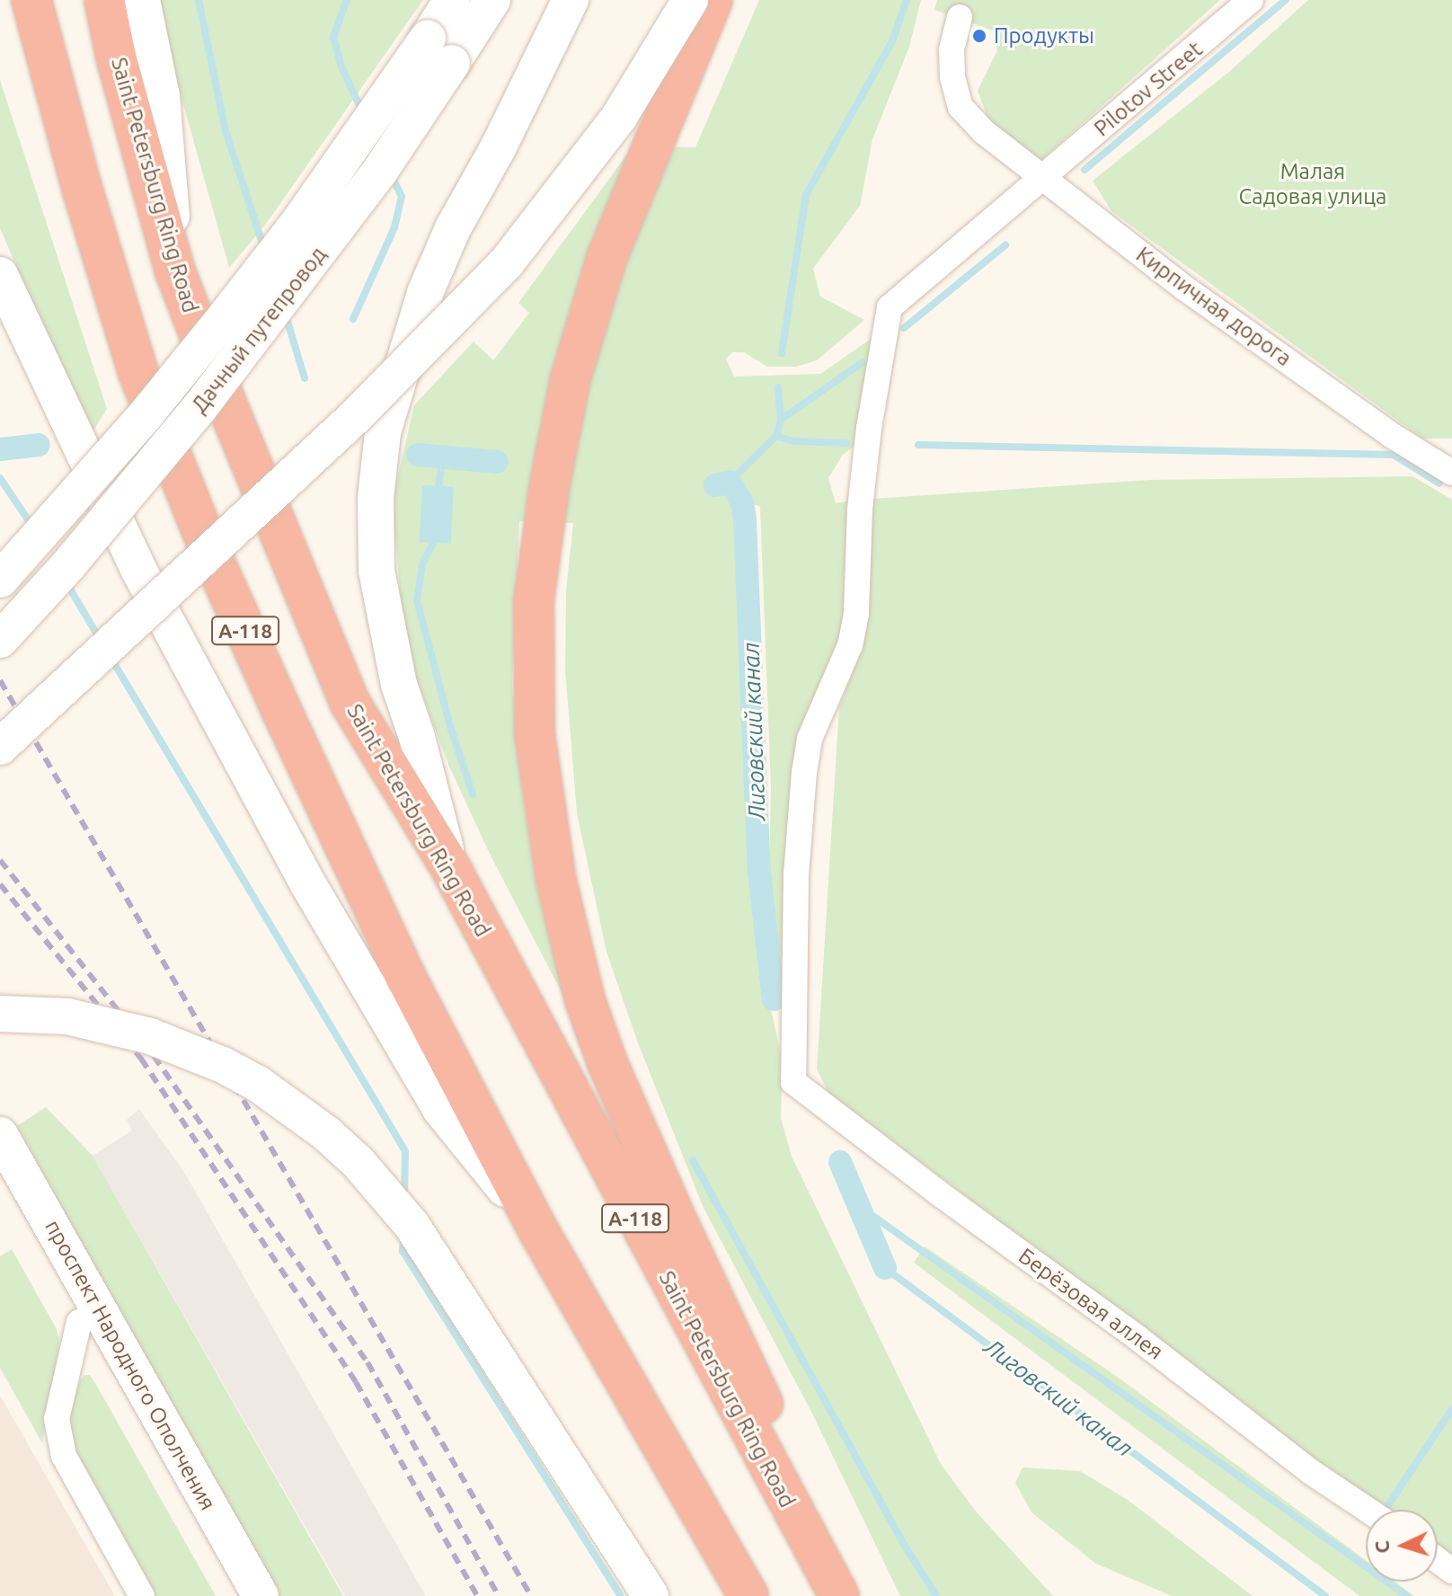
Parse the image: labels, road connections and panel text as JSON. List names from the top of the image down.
{
  "streets": {
    "highway": ["Saint Petersburg Ring Road", "А-118"],
    "main road": ["Дачный путепровод", "проспект Народного Ополчения"],
    "street": ["Pilotov Street", "Кирпичная дорога", "Берёзовая аллея"]
  },
  "crossings": [
    ["Pilotov Street", "Кирпичная дорога"],
    ["Pilotov Street", "Берёзовая аллея"]
  ],
  "water": ["Лиговский канал"],
  "parks": ["Малая Садовая улица"],
  "places": ["Продукты"],
  "north": "left"
}
